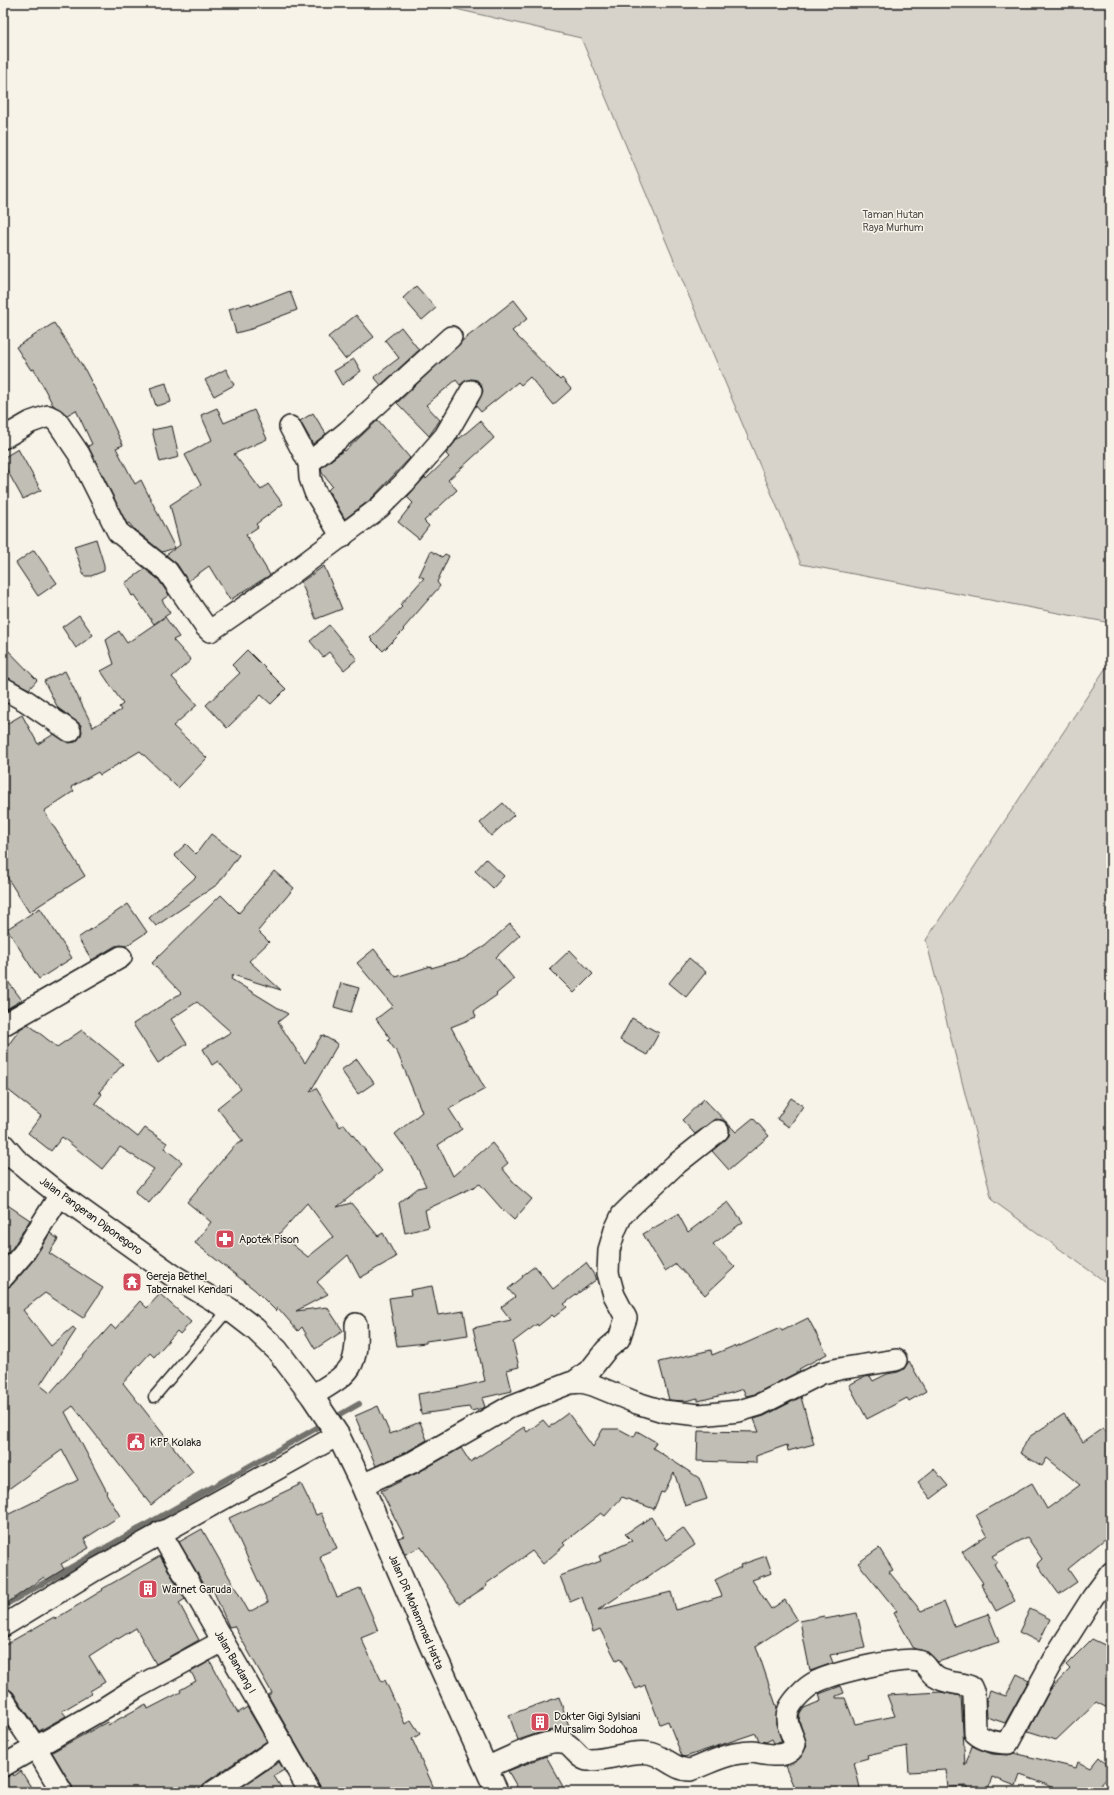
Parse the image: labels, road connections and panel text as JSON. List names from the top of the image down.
{
  "streets": {
    "highway": ["Jalan Pangeran Diponegoro", "Jalan DR Mohammad Hatta"],
    "street": ["Jalan Bandang I"]
  },
  "crossings": [
    ["Jalan Pangeran Diponegoro", "Jalan DR Mohammad Hatta"]
  ],
  "parks": ["Taman Hutan Raya Murhum"],
  "places": {
    "pharmacy": ["Apotek Pison"],
    "temple": ["Gereja Bethel Tabernakel Kendari"],
    "public building": ["KPP Kolaka"],
    "building": ["Warnet Garuda", "Dokter Gigi Sylsiani Mursalim Sodohoa"]
  }
}
